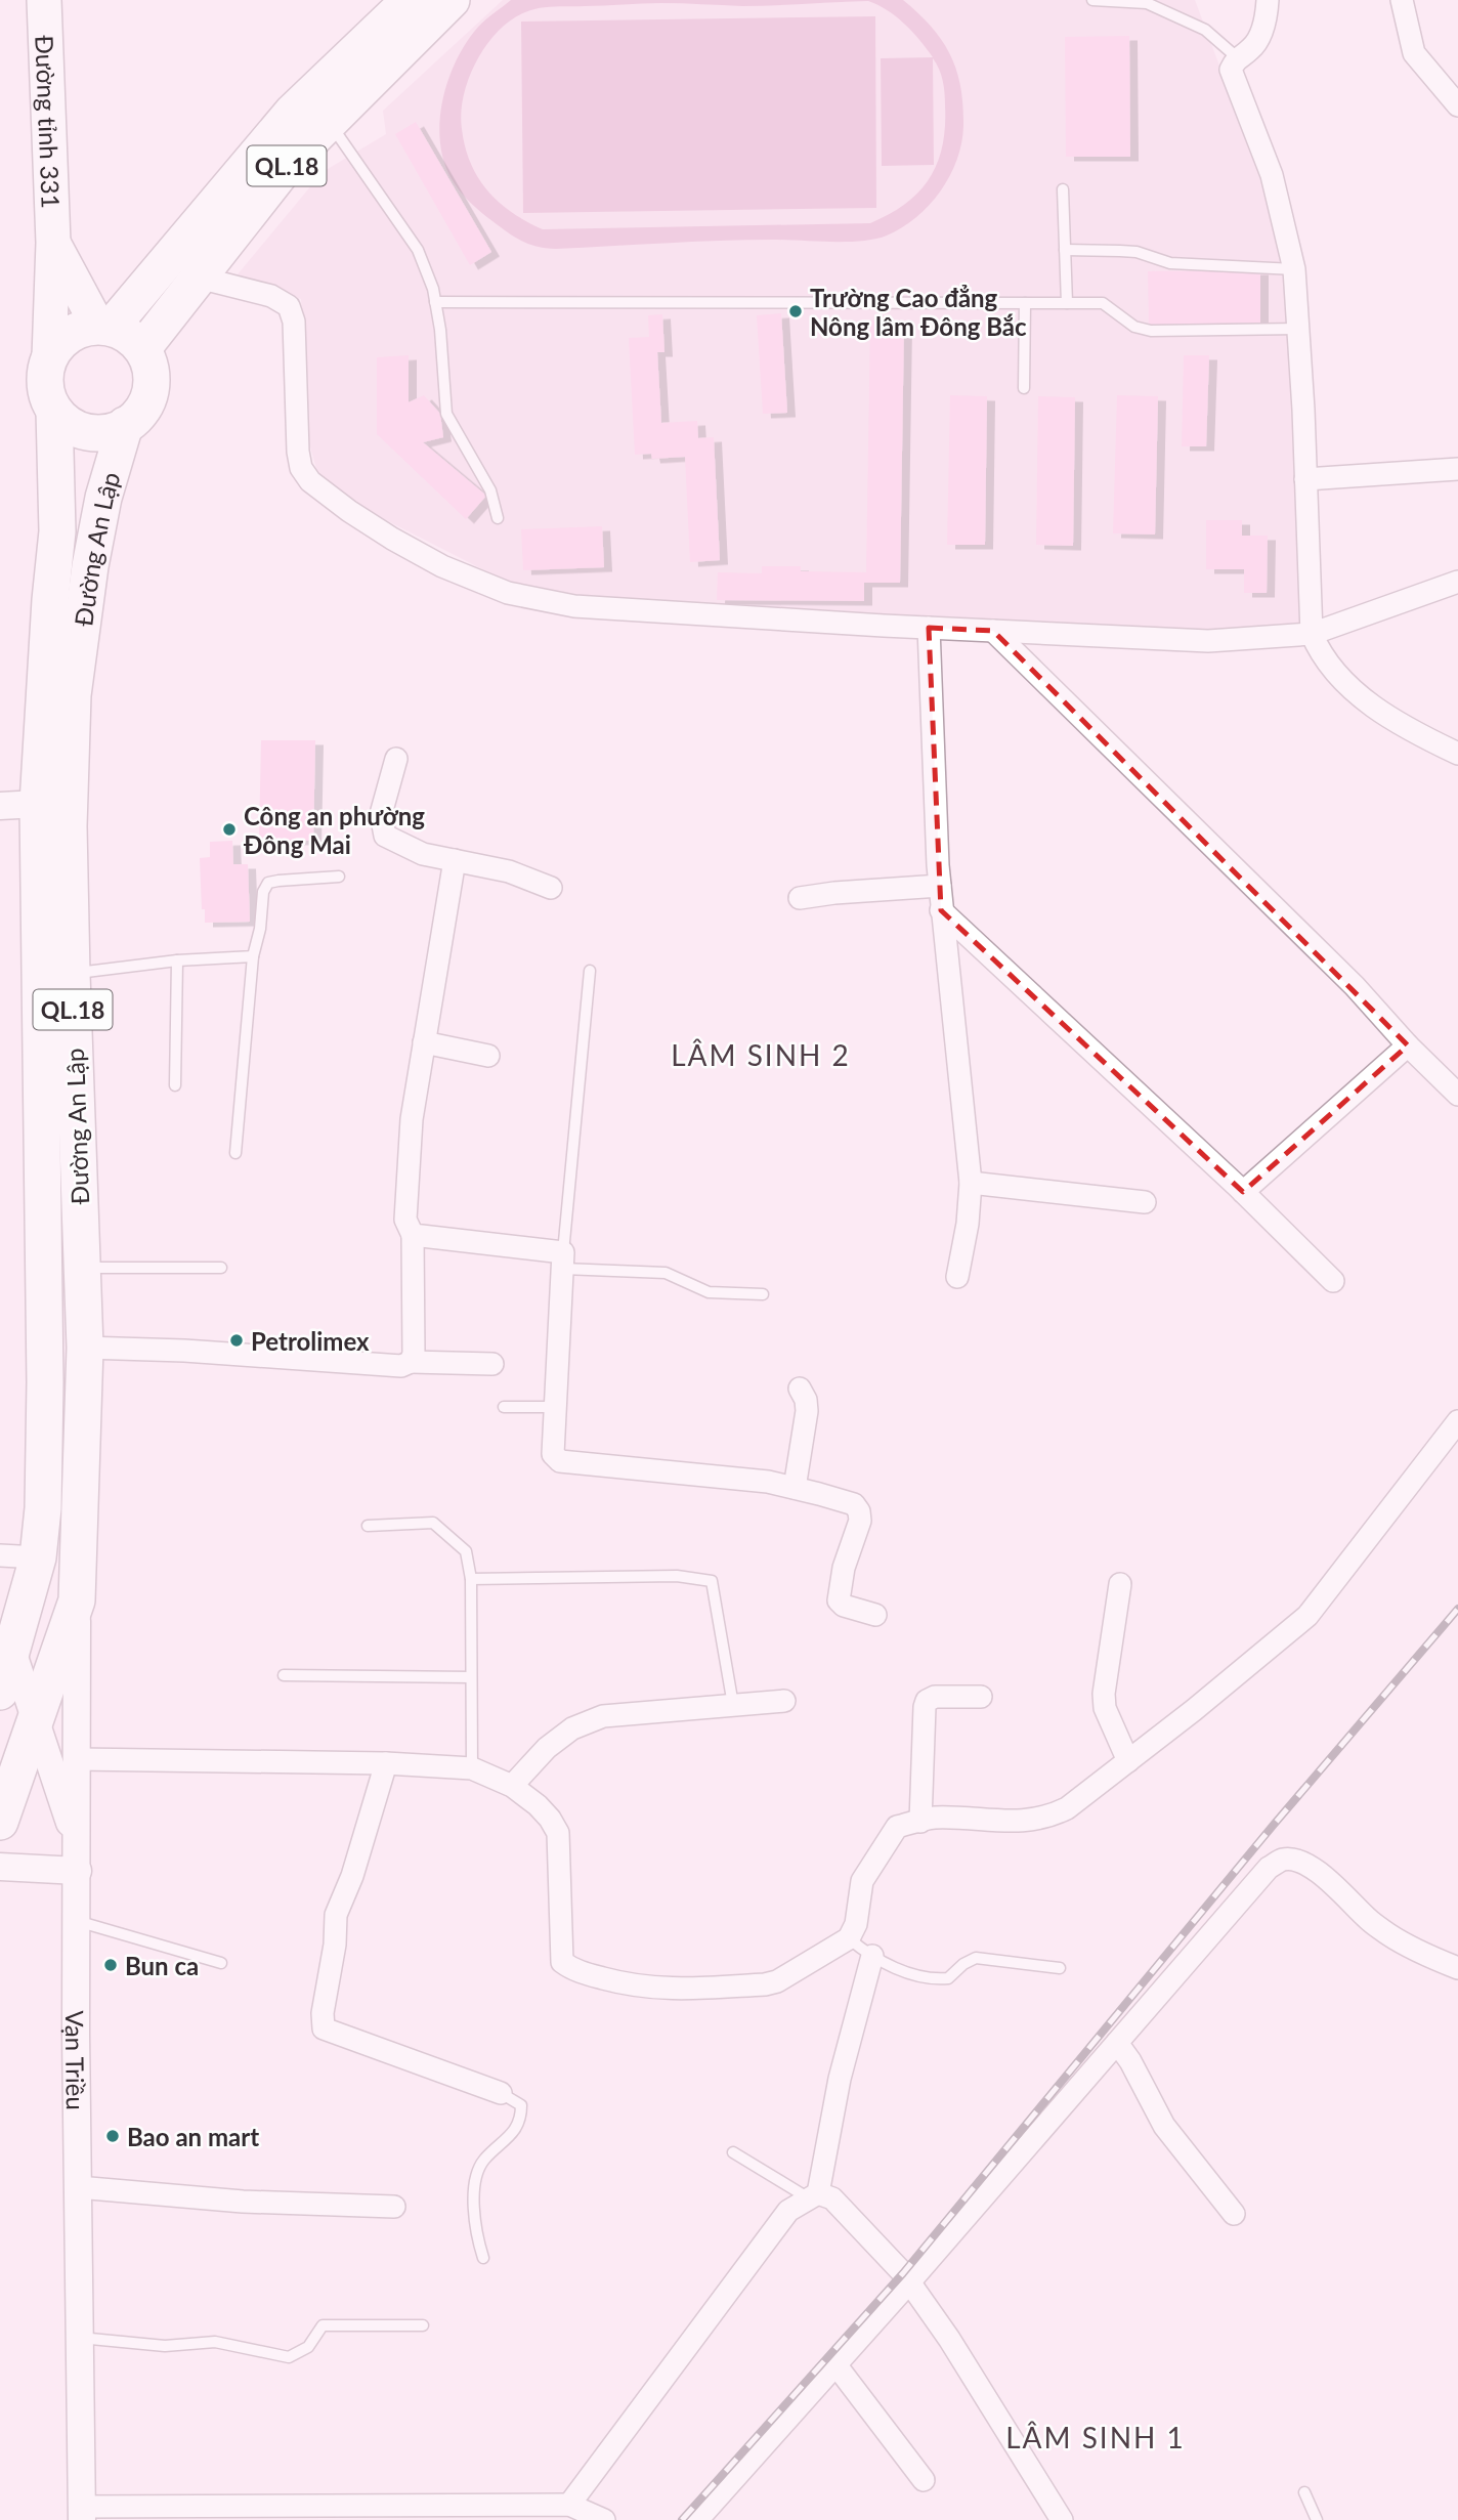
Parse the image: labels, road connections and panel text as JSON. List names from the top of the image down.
{
  "streets": {
    "highway": ["QL.18", "Đường An Lập"],
    "main road": ["Đường tỉnh 331"],
    "street": ["Vạn Triều"]
  },
  "crossings": [
    ["Đường tỉnh 331", "QL.18"],
    ["Đường tỉnh 331", "Đường An Lập"],
    ["QL.18", "Đường An Lập"],
    ["Đường An Lập", "Vạn Triều"]
  ],
  "districts": ["LÂM SINH 2", "LÂM SINH 1"],
  "places": [
    "Trường Cao đẳng Nông lâm Đông Bắc",
    "Công an phường Đông Mai",
    "Petrolimex",
    "Bun ca",
    "Bao an mart"
  ]
}
